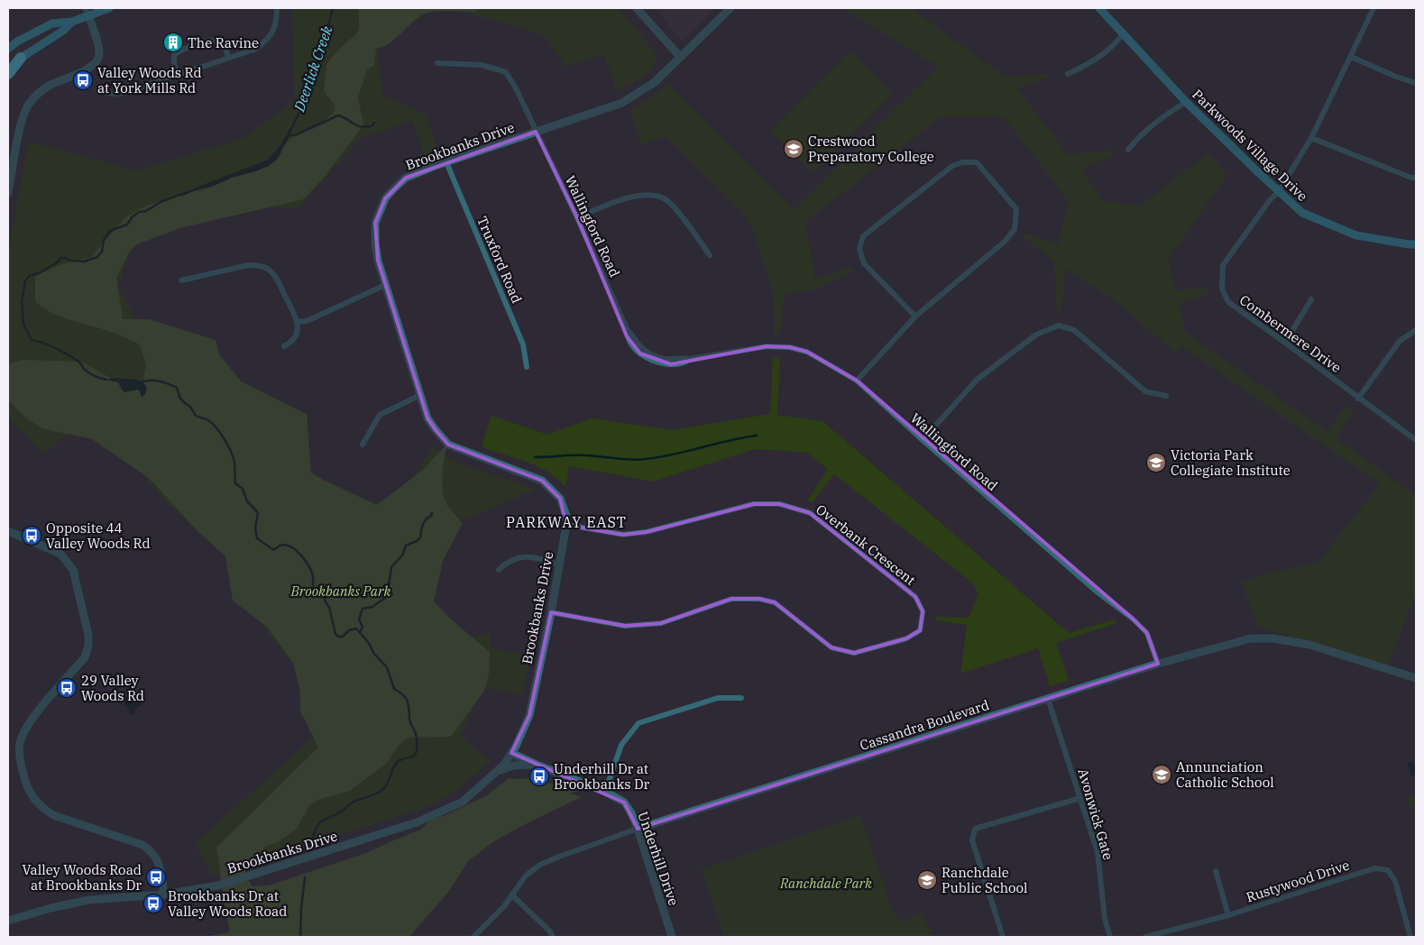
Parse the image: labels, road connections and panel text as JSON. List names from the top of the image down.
{
  "streets": {
    "main road": ["Parkwoods Village Drive"],
    "street": [
      "Brookbanks Drive",
      "Wallingford Road",
      "Truxford Road",
      "Combermere Drive",
      "Overbank Crescent",
      "Cassandra Boulevard",
      "Avonwick Gate",
      "Underhill Drive",
      "Rustywood Drive"
    ]
  },
  "crossings": [
    ["Parkwoods Village Drive", "Combermere Drive"],
    ["Brookbanks Drive", "Wallingford Road"],
    ["Brookbanks Drive", "Truxford Road"],
    ["Brookbanks Drive", "Overbank Crescent"],
    ["Brookbanks Drive", "Underhill Drive"],
    ["Wallingford Road", "Cassandra Boulevard"],
    ["Cassandra Boulevard", "Avonwick Gate"],
    ["Cassandra Boulevard", "Underhill Drive"]
  ],
  "districts": ["PARKWAY EAST"],
  "water": ["Deerlick Creek"],
  "parks": ["Brookbanks Park", "Ranchdale Park"],
  "places": {
    "building": ["The Ravine"],
    "bus stop": [
      "Valley Woods Rd at York Mills Rd",
      "Opposite 44 Valley Woods Rd",
      "29 Valley Woods Rd",
      "Underhill Dr at Brookbanks Dr",
      "Valley Woods Road at Brookbanks Dr",
      "Brookbanks Dr at Valley Woods Road"
    ],
    "school or university": [
      "Crestwood Preparatory College",
      "Victoria Park Collegiate Institute",
      "Annunciation Catholic School",
      "Ranchdale Public School"
    ]
  }
}
